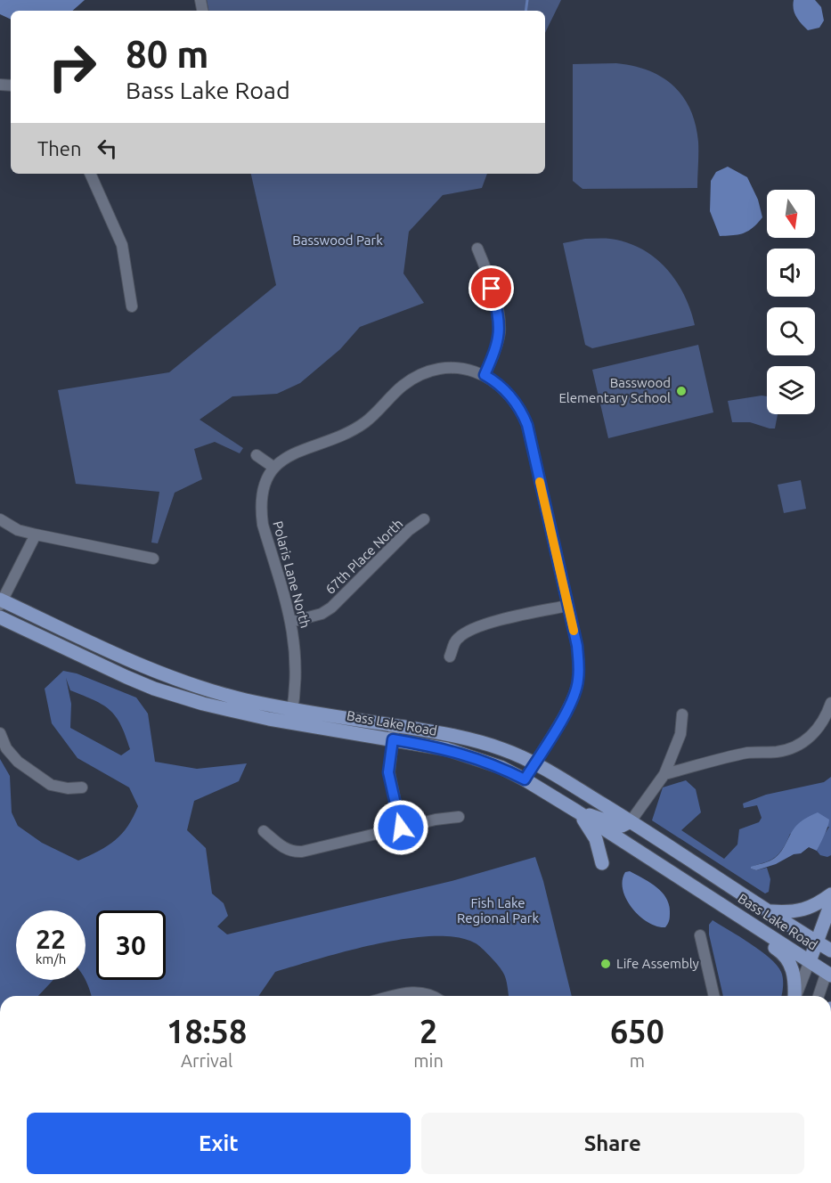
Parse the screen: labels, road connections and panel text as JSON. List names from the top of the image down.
{
  "streets": {
    "main road": ["Bass Lake Road"],
    "street": ["67th Place North", "Polaris Lane North"]
  },
  "crossings": [
    ["67th Place North", "Polaris Lane North"],
    ["Polaris Lane North", "Bass Lake Road"]
  ],
  "parks": ["Basswood Park", "Fish Lake Regional Park"],
  "places": ["Basswood Elementary School", "Life Assembly"],
  "north": "bottom",
  "page": {
    "turn": ["80 m", "Bass Lake Road"],
    "then": "Then",
    "speed": "22 km/h",
    "limit": "30",
    "eta": [
      "18:58",
      "Arrival",
      "2",
      "min",
      "650",
      "m"
    ],
    "buttons": ["Exit", "Share"]
  }
}
